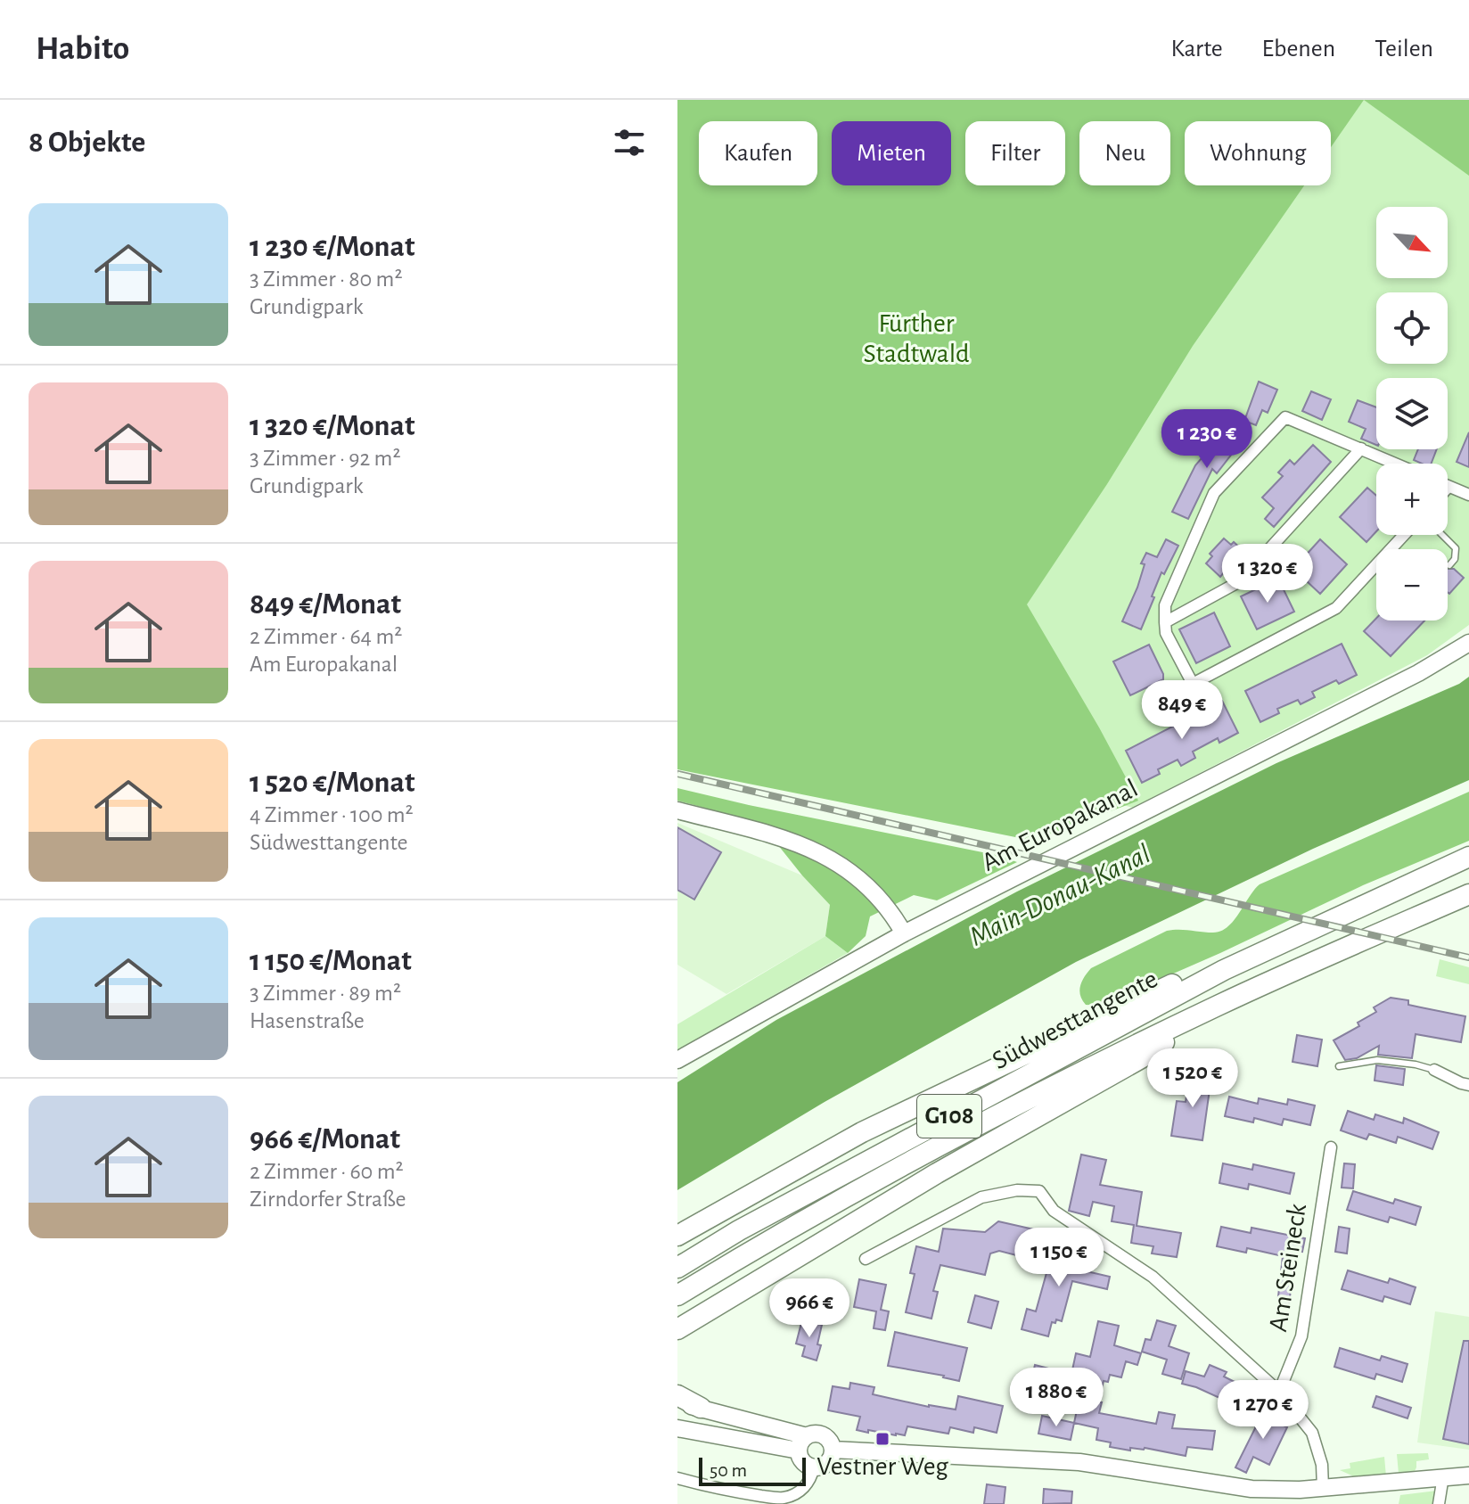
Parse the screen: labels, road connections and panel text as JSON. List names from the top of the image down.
{
  "streets": {
    "highway": ["Südwesttangente", "G108"],
    "main road": ["Am Europakanal"],
    "street": ["Am Steineck"]
  },
  "water": ["Main-Donau-Kanal"],
  "parks": ["Fürther Stadtwald"],
  "places": {
    "transit": ["Vestner Weg"]
  },
  "scale_bar": "50 m",
  "north": "bottom right",
  "page": {
    "header": "Habito",
    "nav": ["Karte", "Ebenen", "Teilen"],
    "heading": "8 Objekte",
    "chip": [
      "Kaufen",
      "Mieten",
      "Filter",
      "Neu",
      "Wohnung"
    ],
    "list": [
      {
        "name": "1 230 €/Monat",
        "note": "3 Zimmer · 80 m² · Grundigpark"
      },
      {
        "name": "1 320 €/Monat",
        "note": "3 Zimmer · 92 m² · Grundigpark"
      },
      {
        "name": "849 €/Monat",
        "note": "2 Zimmer · 64 m² · Am Europakanal"
      },
      {
        "name": "1 520 €/Monat",
        "note": "4 Zimmer · 100 m² · Südwesttangente"
      },
      {
        "name": "1 150 €/Monat",
        "note": "3 Zimmer · 89 m² · Hasenstraße"
      },
      {
        "name": "966 €/Monat",
        "note": "2 Zimmer · 60 m² · Zirndorfer Straße"
      }
    ],
    "map_buttons": ["+", "−"],
    "price": [
      "1 230 €",
      "1 320 €",
      "849 €",
      "1 520 €",
      "1 150 €",
      "966 €",
      "1 880 €",
      "1 270 €"
    ],
    "scale": "50 m"
  }
}
